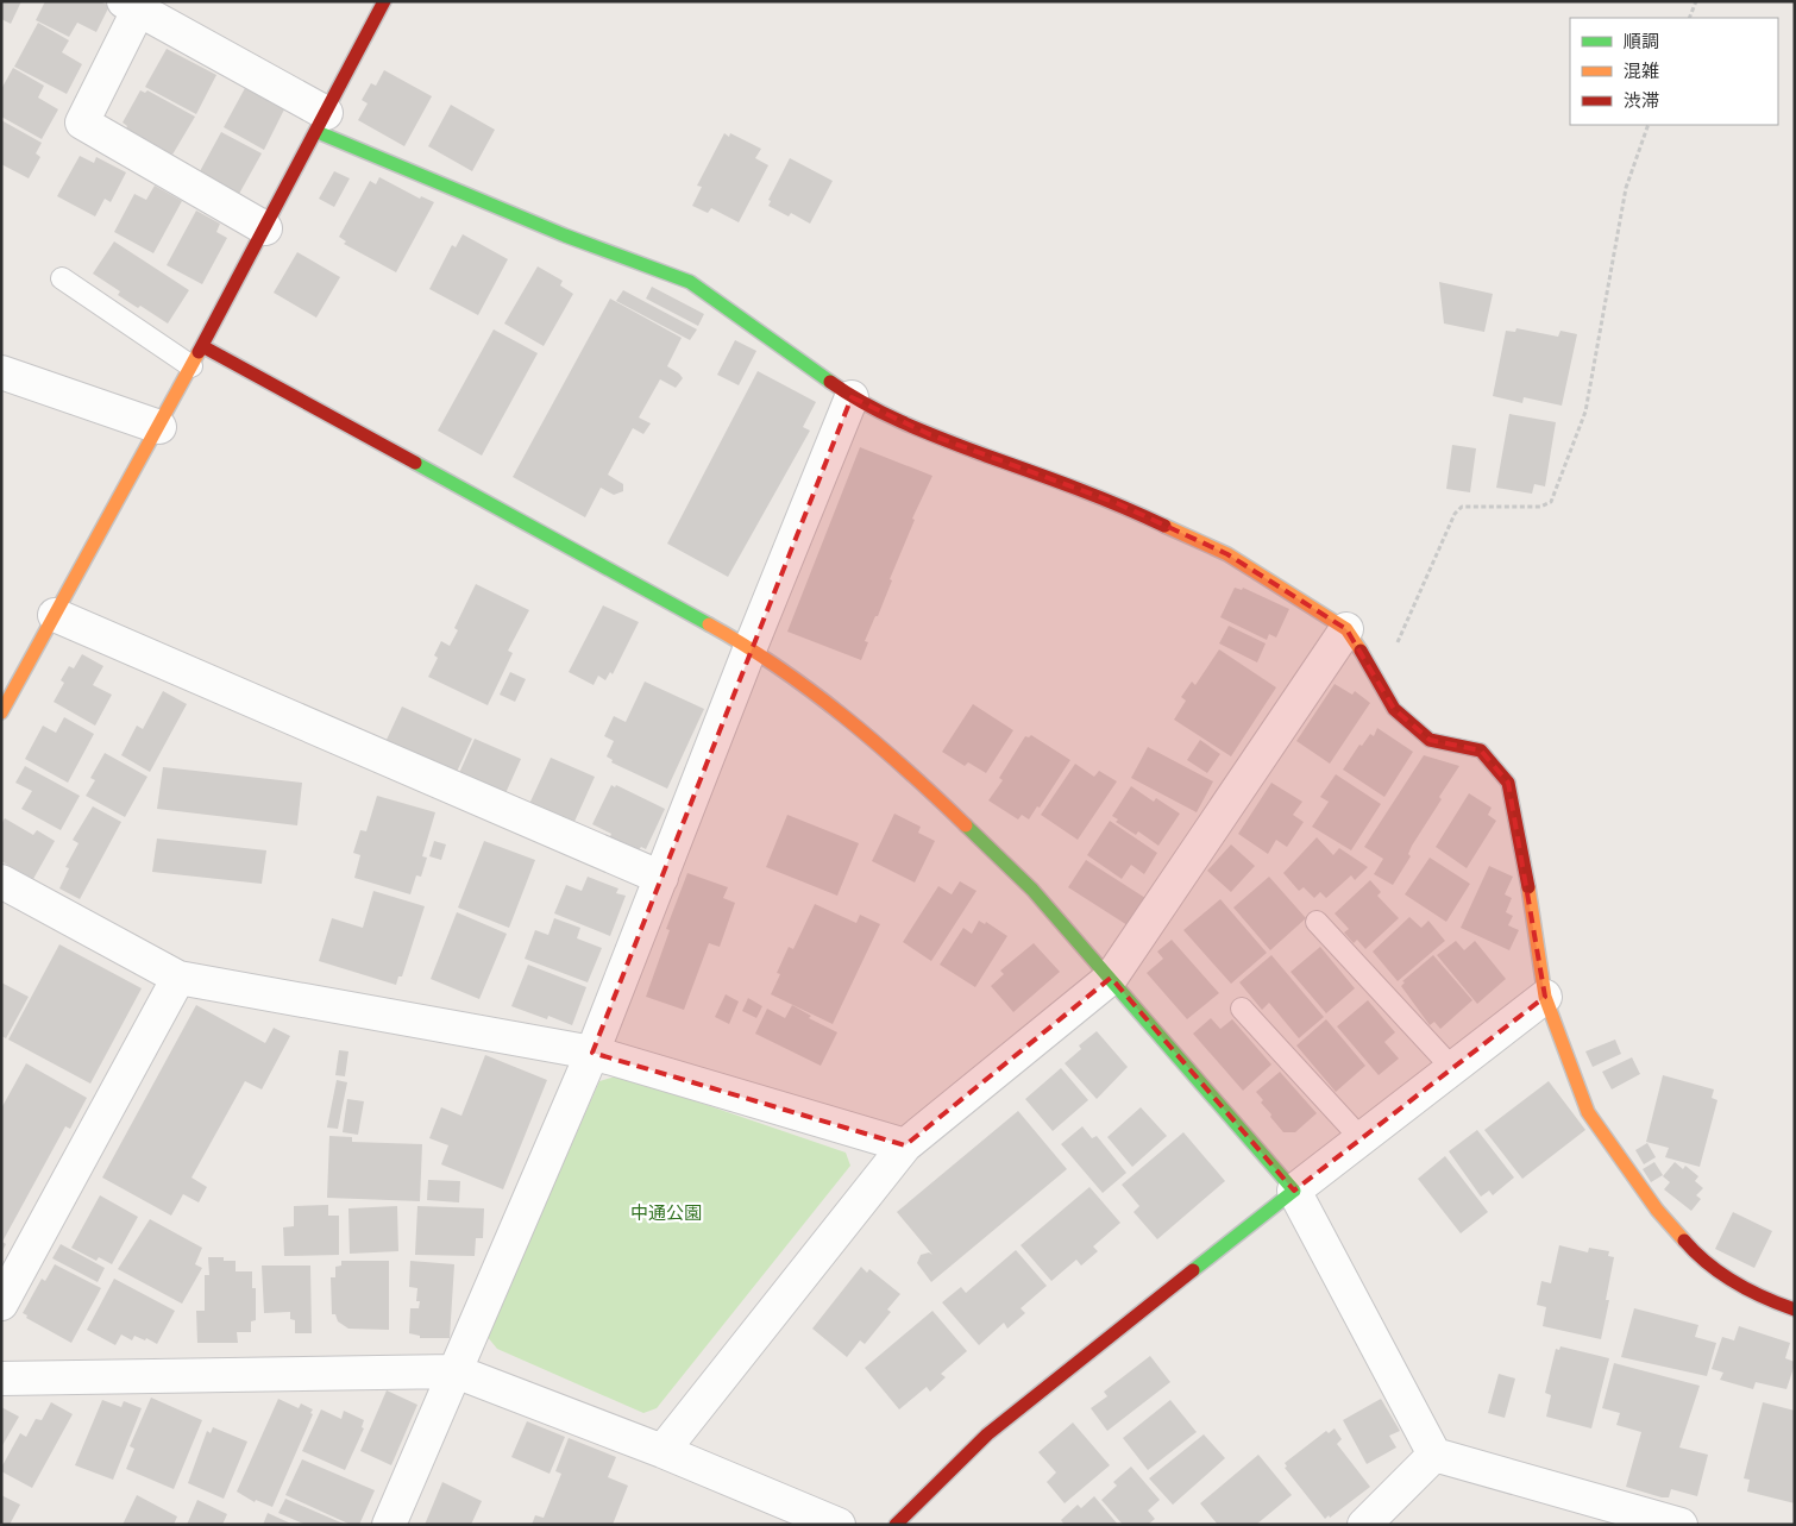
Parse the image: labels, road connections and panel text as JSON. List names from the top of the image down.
{
  "parks": ["中通公園"],
  "legend": ["順調", "混雑", "渋滞"]
}
